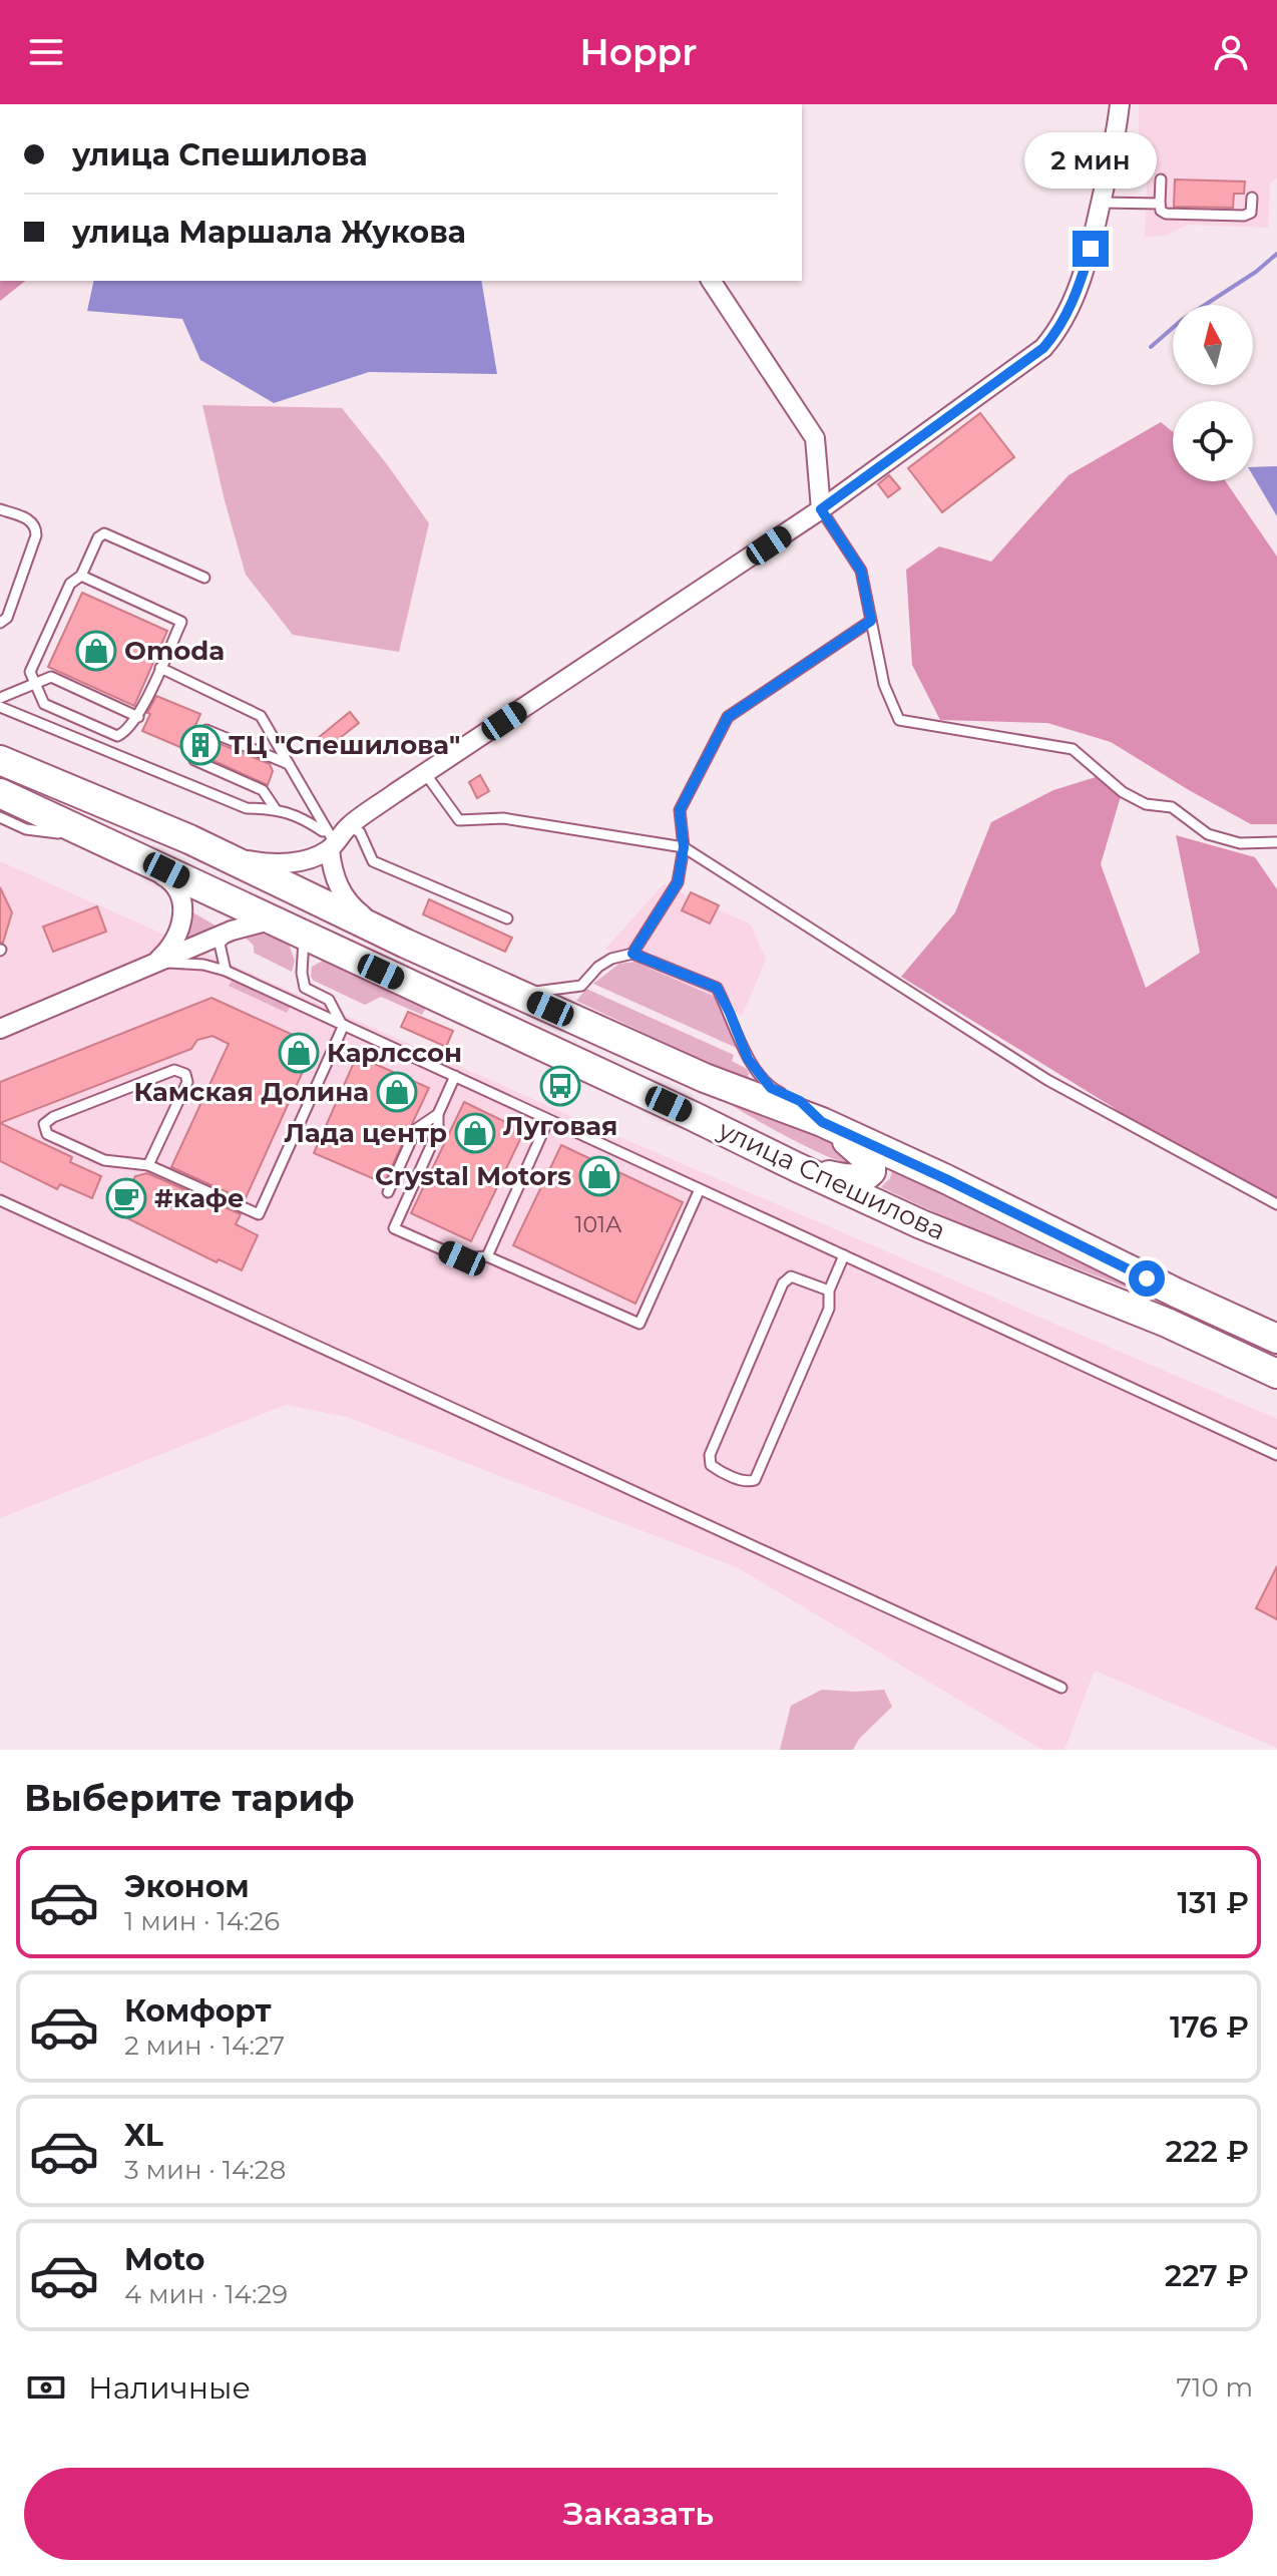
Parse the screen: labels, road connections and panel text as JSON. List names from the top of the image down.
{
  "streets": {
    "main road": ["улица Спешилова"]
  },
  "places": {
    "shop": [
      "Omoda",
      "Карлссон",
      "Камская Долина",
      "Лада центр",
      "Crystal Motors"
    ],
    "building": ["ТЦ \"Спешилова\""],
    "bus stop": ["Луговая"],
    "cafe": ["#кафе"]
  },
  "house_numbers": ["101А"],
  "north": "top",
  "page": {
    "header": "Hoppr",
    "banner": ["улица Спешилова", "улица Маршала Жукова"],
    "bubble": "2 мин",
    "heading": "Выберите тариф",
    "list": [
      {
        "name": "Эконом",
        "note": "1 мин · 14:26",
        "value": "131 ₽"
      },
      {
        "name": "Комфорт",
        "note": "2 мин · 14:27",
        "value": "176 ₽"
      },
      {
        "name": "XL",
        "note": "3 мин · 14:28",
        "value": "222 ₽"
      },
      {
        "name": "Moto",
        "note": "4 мин · 14:29",
        "value": "227 ₽"
      }
    ],
    "pay": ["Наличные", "710 m"],
    "buttons": "Заказать"
  }
}
